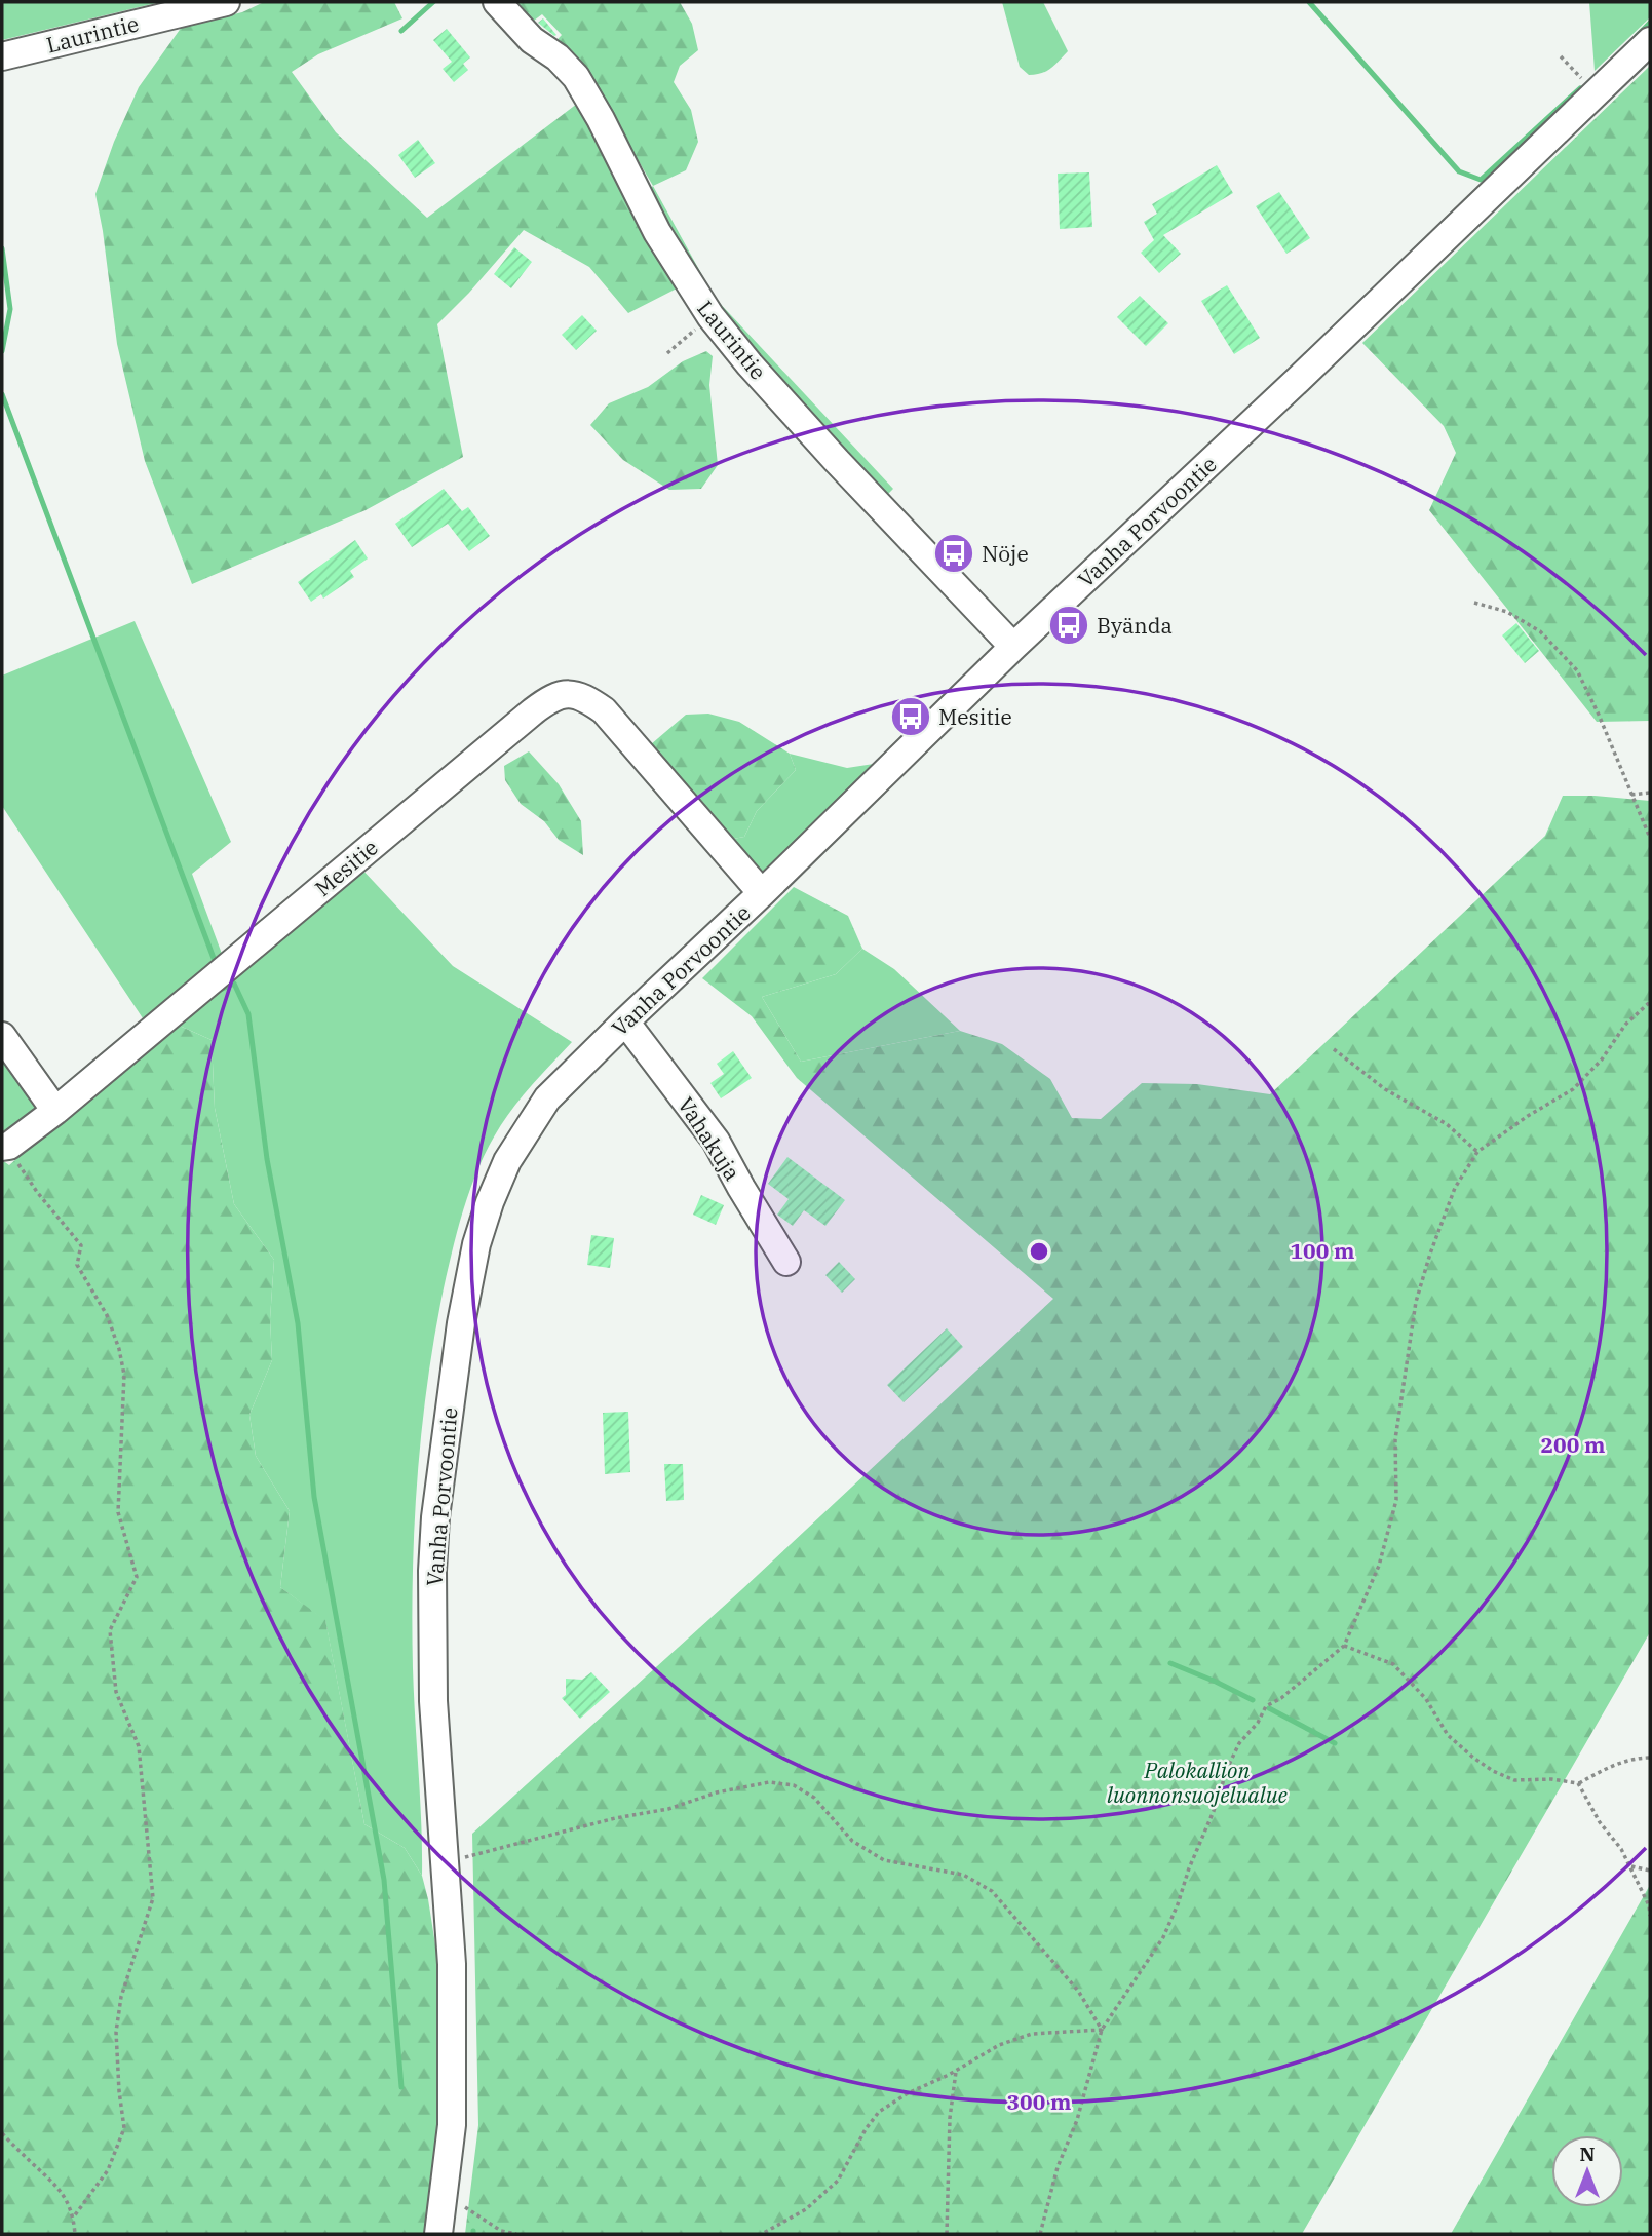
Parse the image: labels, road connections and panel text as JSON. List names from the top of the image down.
{
  "streets": {
    "street": [
      "Laurintie",
      "Vanha Porvoontie",
      "Mesitie",
      "Vahakuja"
    ]
  },
  "crossings": [
    ["Laurintie", "Vanha Porvoontie"],
    ["Vanha Porvoontie", "Mesitie"],
    ["Vanha Porvoontie", "Vahakuja"]
  ],
  "parks": ["Palokallion luonnonsuojelualue"],
  "places": {
    "bus stop": ["Nöje", "Byända", "Mesitie"]
  },
  "north": "top",
  "rings": ["100 m", "200 m", "300 m"]
}
